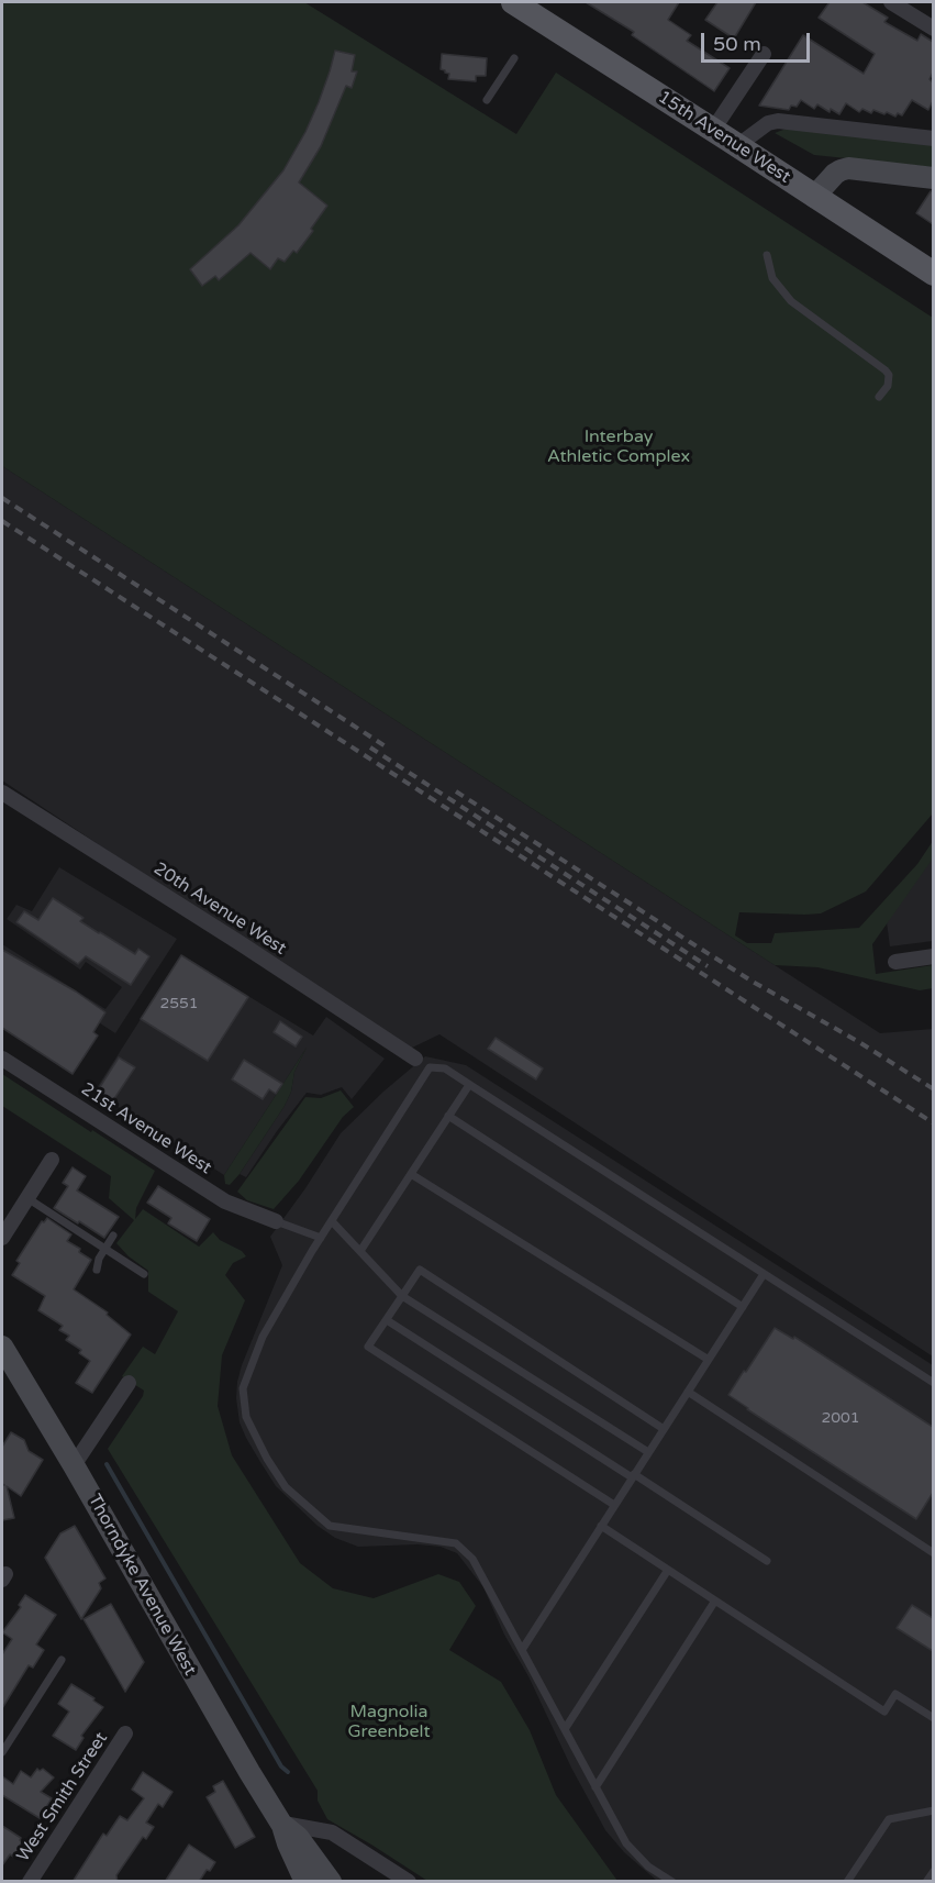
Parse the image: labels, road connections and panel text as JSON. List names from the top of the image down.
{
  "streets": {
    "main road": ["15th Avenue West", "Thorndyke Avenue West"],
    "street": ["20th Avenue West", "21st Avenue West", "West Smith Street"]
  },
  "parks": ["Interbay Athletic Complex", "Magnolia Greenbelt"],
  "house_numbers": ["2551", "2001"],
  "scale_bar": "50 m"
}
